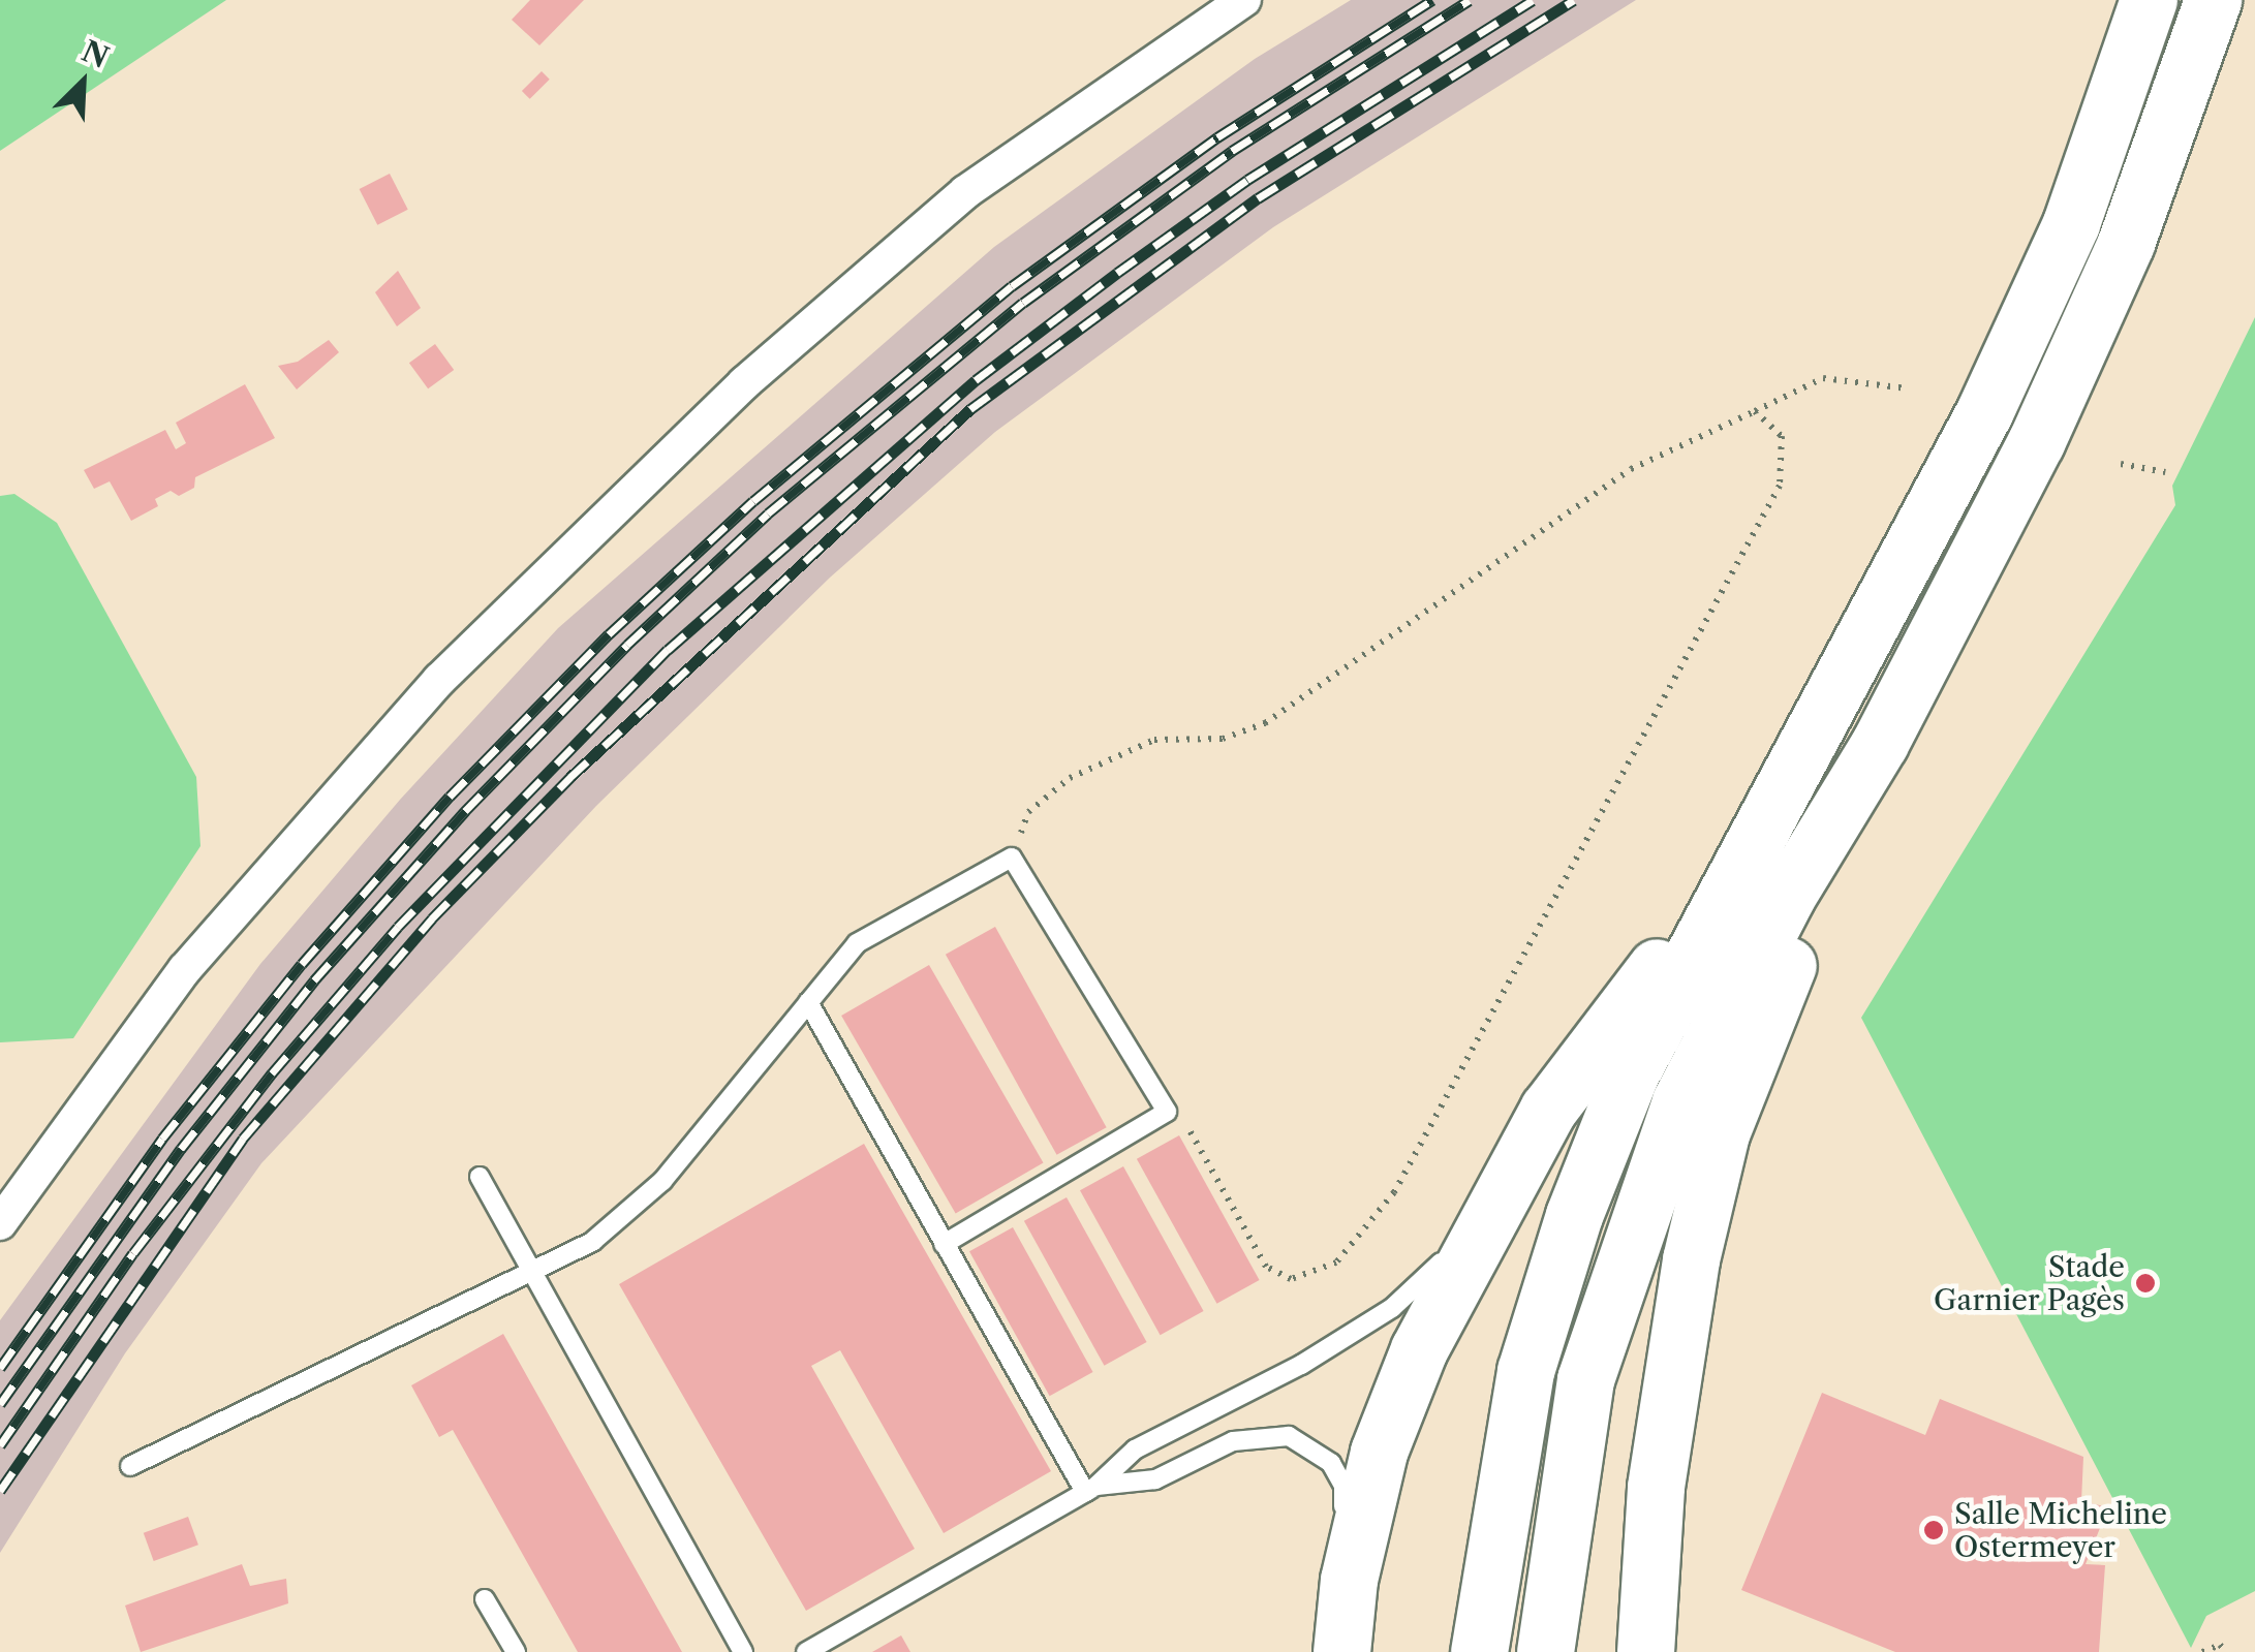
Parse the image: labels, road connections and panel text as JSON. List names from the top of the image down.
{
  "places": ["Stade Garnier Pagès", "Salle Micheline Ostermeyer"],
  "north": "top right"
}
